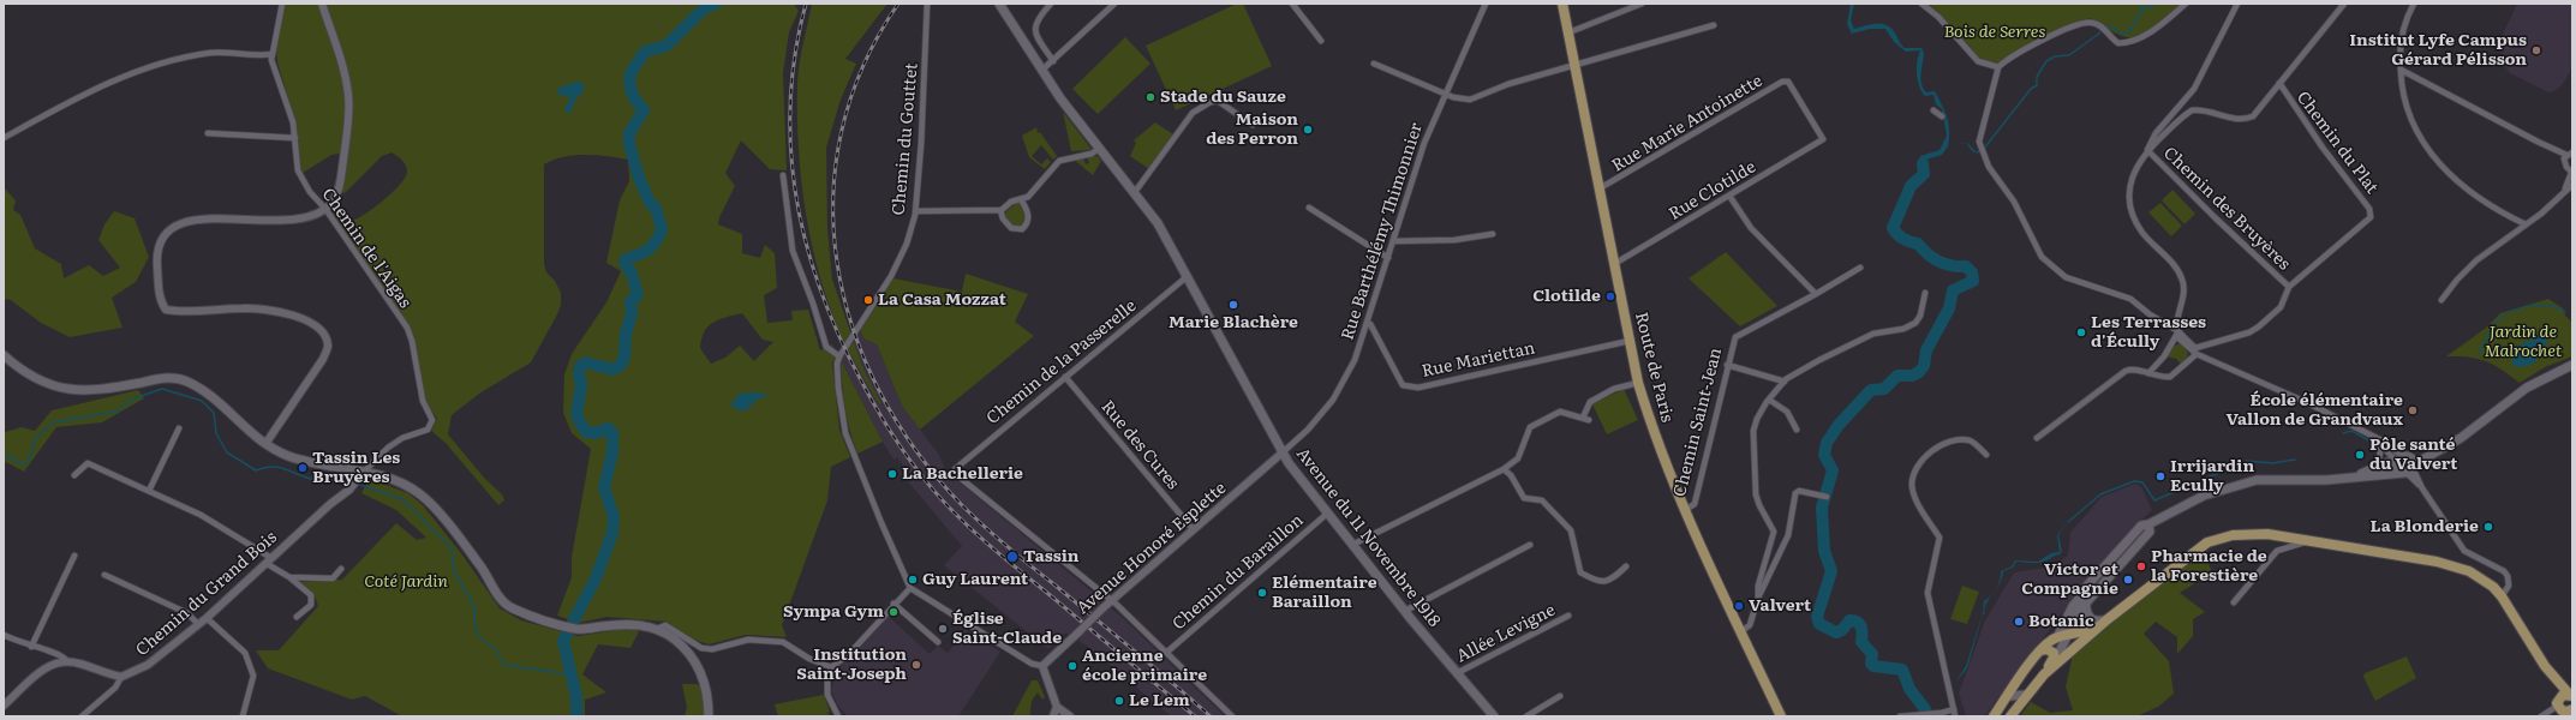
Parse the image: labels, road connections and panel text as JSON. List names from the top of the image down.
{
  "streets": {
    "main road": ["Route de Paris", "Avenue du 11 Novembre 1918"],
    "street": [
      "Rue Marie Antoinette",
      "Chemin du Gouttet",
      "Chemin du Plat",
      "Rue Clotilde",
      "Chemin des Bruyères",
      "Rue Barthélémy Thimonnier",
      "Chemin de l'Aigas",
      "Rue Mariettan",
      "Chemin de la Passerelle",
      "Chemin Saint-Jean",
      "Rue des Cures",
      "Avenue Honoré Esplette",
      "Chemin du Baraillon",
      "Chemin du Grand Bois",
      "Allée Levigne"
    ]
  },
  "crossings": [
    ["Rue Marie Antoinette", "Rue Clotilde"],
    ["Rue Marie Antoinette", "Route de Paris"],
    ["Chemin du Plat", "Chemin des Bruyères"],
    ["Rue Clotilde", "Route de Paris"],
    ["Rue Barthélémy Thimonnier", "Rue Mariettan"],
    ["Rue Barthélémy Thimonnier", "Avenue du 11 Novembre 1918"],
    ["Rue Barthélémy Thimonnier", "Avenue Honoré Esplette"],
    ["Chemin de l'Aigas", "Chemin du Grand Bois"],
    ["Rue Mariettan", "Route de Paris"],
    ["Chemin de la Passerelle", "Rue des Cures"],
    ["Chemin de la Passerelle", "Avenue du 11 Novembre 1918"],
    ["Chemin de la Passerelle", "Avenue Honoré Esplette"],
    ["Route de Paris", "Chemin Saint-Jean"],
    ["Rue des Cures", "Avenue Honoré Esplette"],
    ["Avenue du 11 Novembre 1918", "Avenue Honoré Esplette"],
    ["Avenue du 11 Novembre 1918", "Chemin du Baraillon"],
    ["Avenue du 11 Novembre 1918", "Allée Levigne"]
  ],
  "parks": ["Bois de Serres", "Jardin de Malrochet", "Coté Jardin"],
  "places": [
    "Institut Lyfe Campus Gérard Pélisson",
    "Stade du Sauze",
    "Maison des Perron",
    "Clotilde",
    "La Casa Mozzat",
    "Marie Blachère",
    "Les Terrasses d'Écully",
    "École élémentaire Vallon de Grandvaux",
    "Pôle santé du Valvert",
    "Tassin Les Bruyères",
    "La Bachellerie",
    "Irrijardin Ecully",
    "La Blonderie",
    "Tassin",
    "Pharmacie de la Forestière",
    "Guy Laurent",
    "Victor et Compagnie",
    "Elémentaire Baraillon",
    "Valvert",
    "Sympa Gym",
    "Botanic",
    "Église Saint-Claude",
    "Institution Saint-Joseph",
    "Ancienne école primaire",
    "Le Lem"
  ]
}
